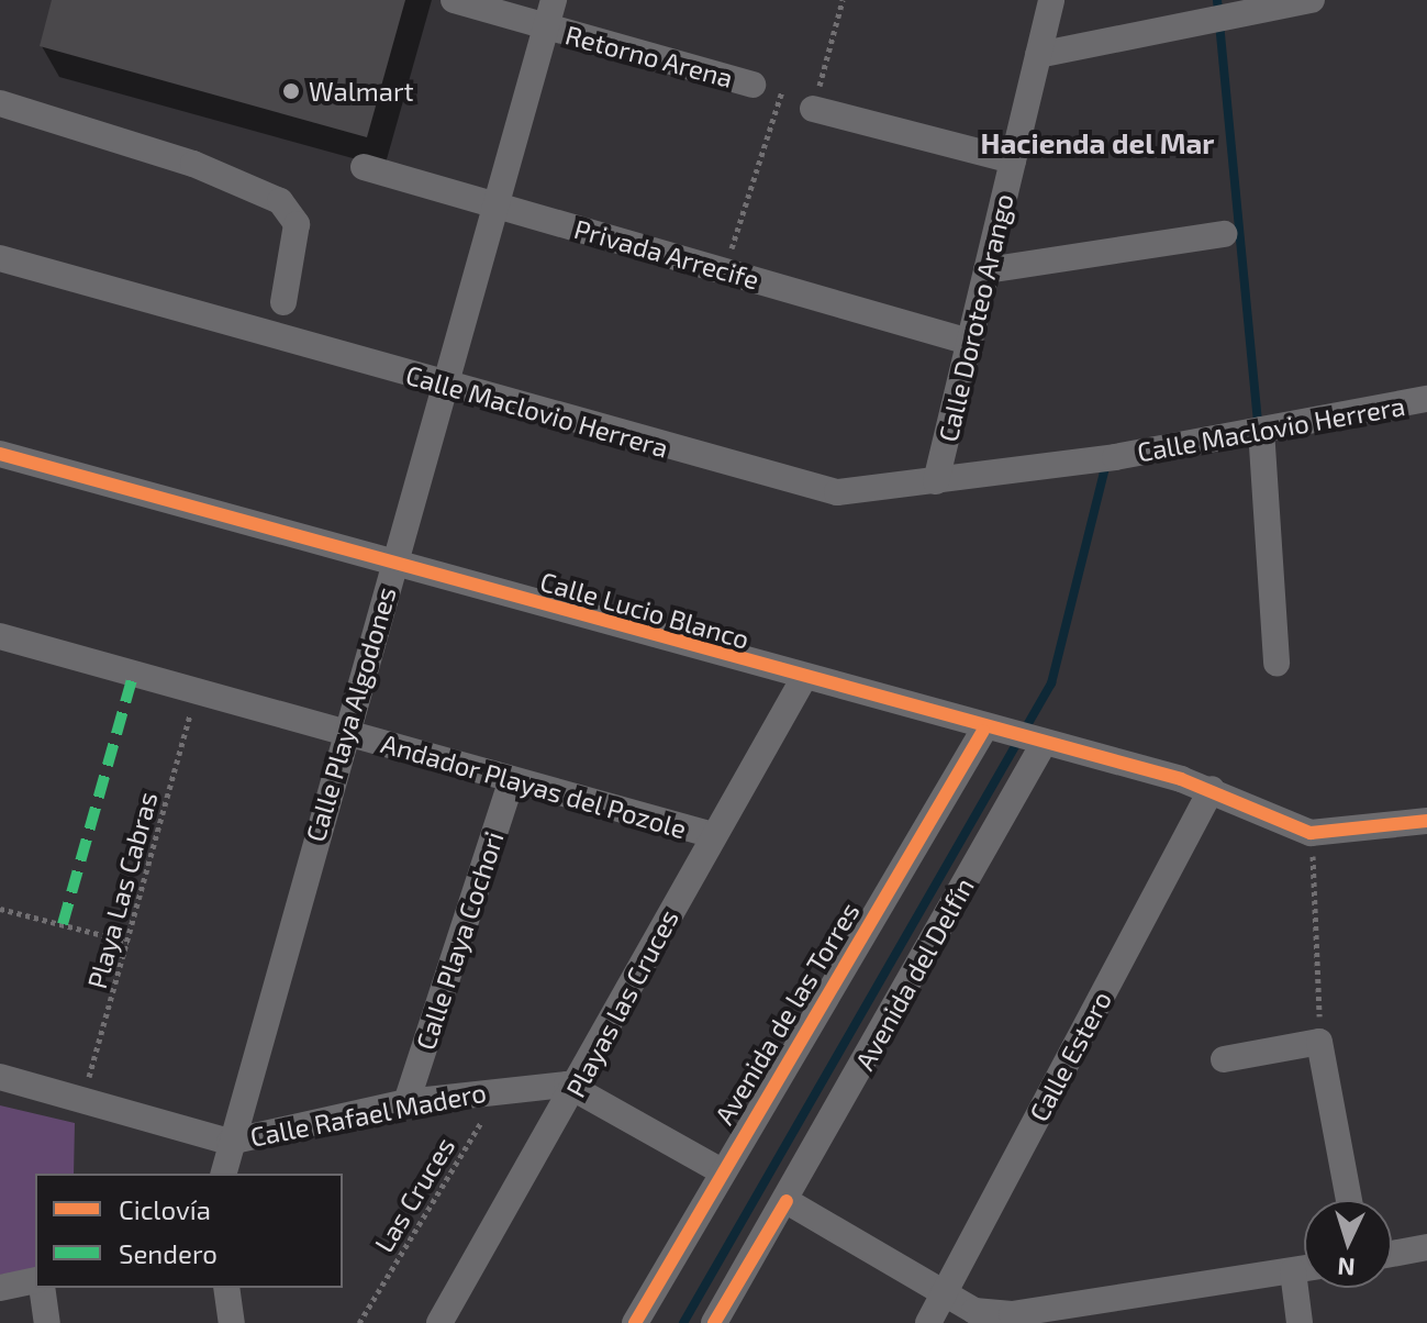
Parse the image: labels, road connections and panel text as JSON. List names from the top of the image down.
{
  "streets": {
    "street": [
      "Retorno Arena",
      "Privada Arrecife",
      "Calle Doroteo Arango",
      "Calle Maclovio Herrera",
      "Calle Lucio Blanco",
      "Calle Playa Algodones",
      "Andador Playas del Pozole",
      "Calle Playa Cochori",
      "Avenida del Delfín",
      "Playas las Cruces",
      "Avenida de las Torres",
      "Calle Estero",
      "Calle Rafael Madero"
    ],
    "path": ["Playa Las Cabras", "Las Cruces"]
  },
  "crossings": [
    ["Retorno Arena", "Calle Playa Algodones"],
    ["Privada Arrecife", "Calle Doroteo Arango"],
    ["Privada Arrecife", "Calle Playa Algodones"],
    ["Calle Doroteo Arango", "Calle Maclovio Herrera"],
    ["Calle Maclovio Herrera", "Calle Playa Algodones"],
    ["Calle Lucio Blanco", "Calle Playa Algodones"],
    ["Calle Lucio Blanco", "Avenida del Delfín"],
    ["Calle Lucio Blanco", "Playas las Cruces"],
    ["Calle Lucio Blanco", "Avenida de las Torres"],
    ["Calle Lucio Blanco", "Calle Estero"],
    ["Calle Playa Algodones", "Andador Playas del Pozole"],
    ["Calle Playa Algodones", "Calle Rafael Madero"],
    ["Andador Playas del Pozole", "Playa Las Cabras"],
    ["Andador Playas del Pozole", "Calle Playa Cochori"],
    ["Andador Playas del Pozole", "Playas las Cruces"],
    ["Playa Las Cabras", "Calle Rafael Madero"],
    ["Calle Playa Cochori", "Calle Rafael Madero"],
    ["Playas las Cruces", "Calle Rafael Madero"],
    ["Avenida de las Torres", "Calle Rafael Madero"],
    ["Calle Rafael Madero", "Las Cruces"]
  ],
  "districts": ["Hacienda del Mar"],
  "places": ["Walmart"],
  "legend": ["Ciclovía", "Sendero"],
  "north": "bottom"
}
